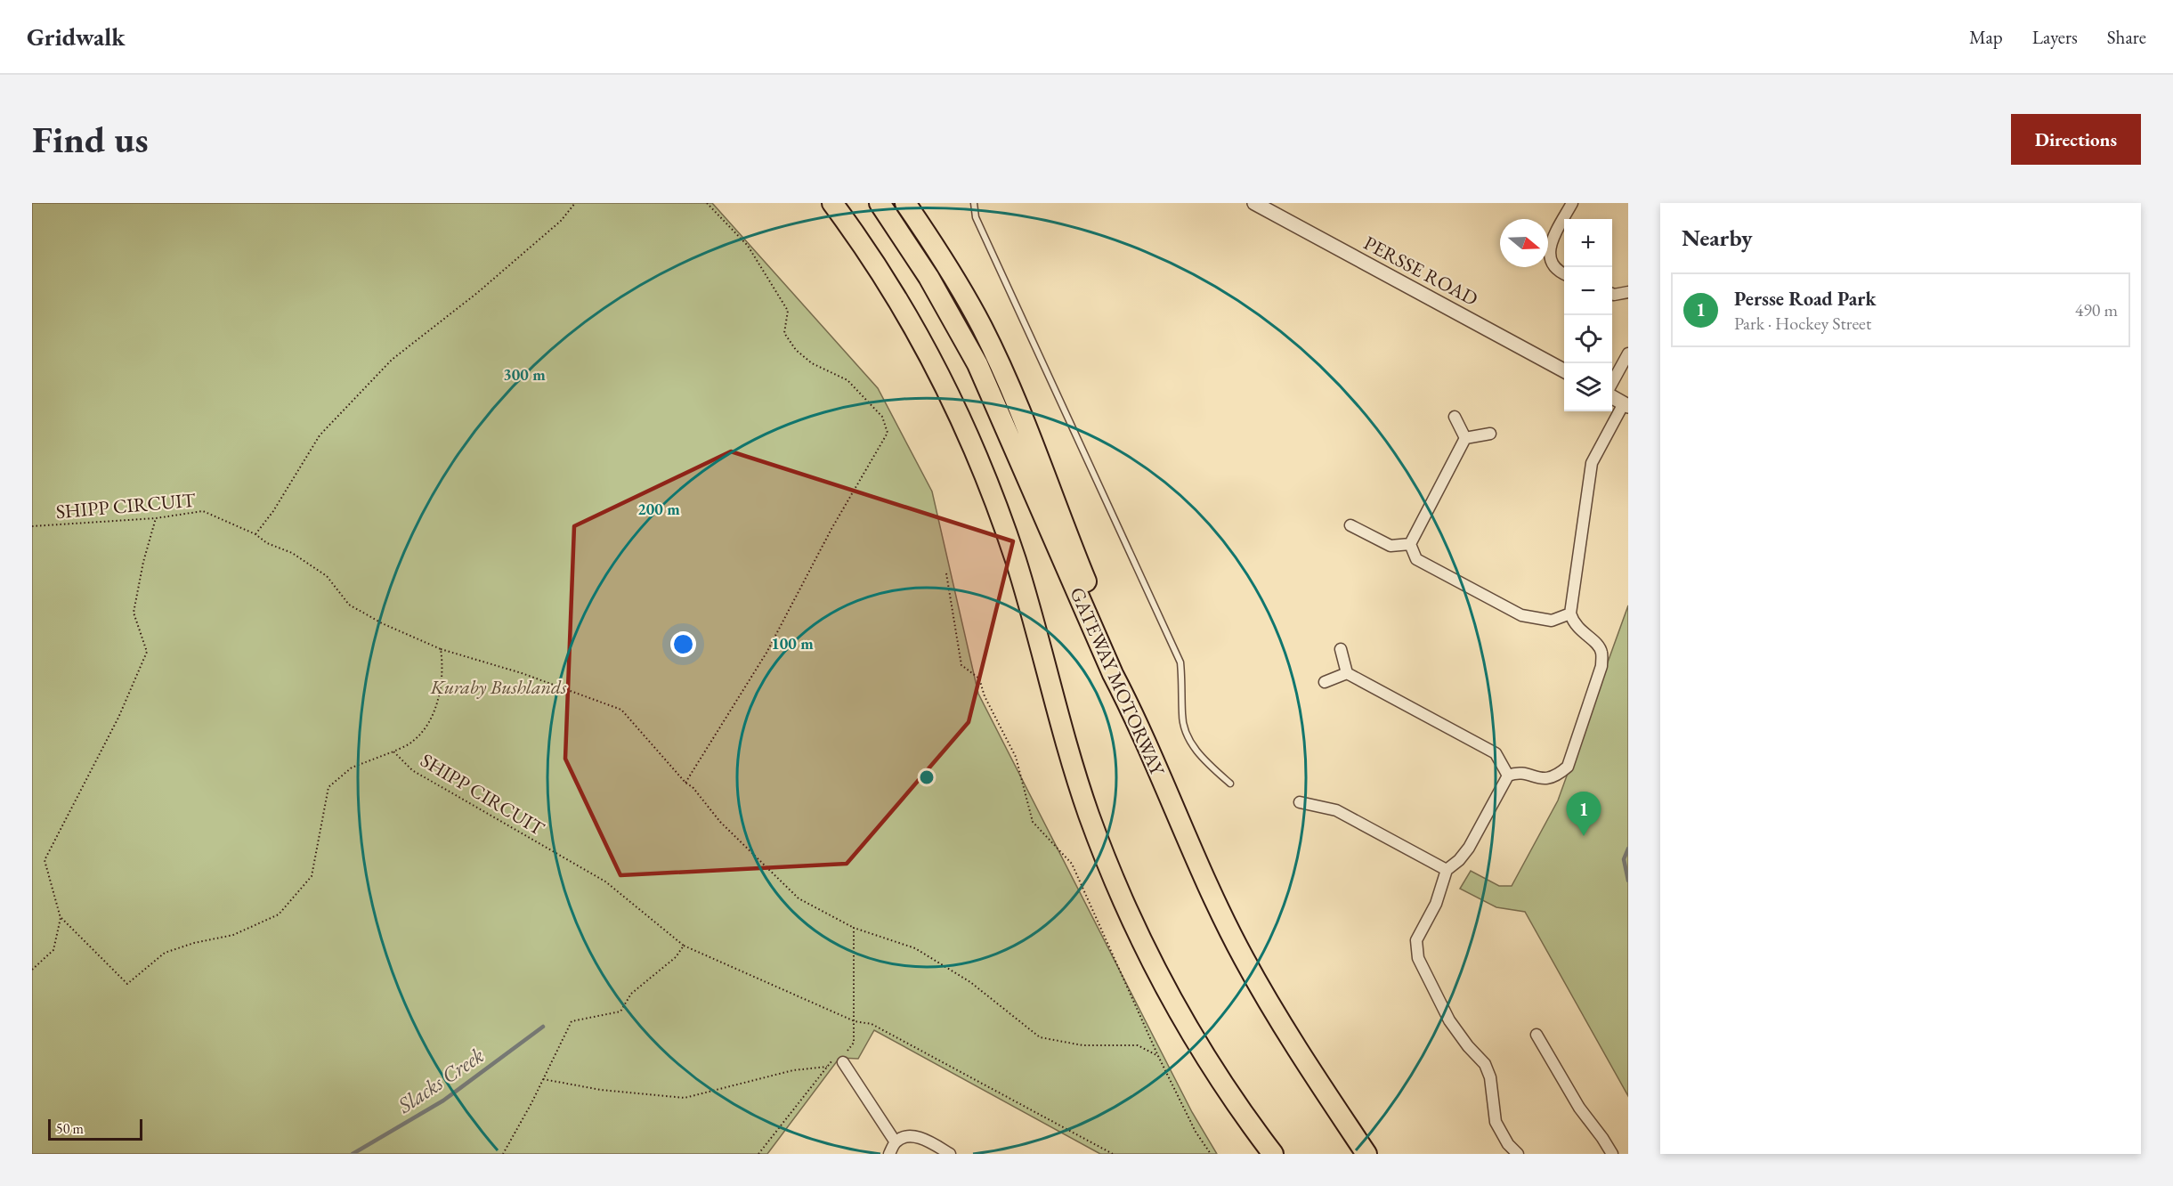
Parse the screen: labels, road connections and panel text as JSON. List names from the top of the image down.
{
  "streets": {
    "highway": ["GATEWAY MOTORWAY"],
    "street": ["PERSSE ROAD"],
    "path": ["SHIPP CIRCUIT"]
  },
  "water": ["Slacks Creek"],
  "parks": ["Kuraby Bushlands"],
  "scale_bar": "50 m",
  "north": "right",
  "page": {
    "header": "Gridwalk",
    "nav": ["Map", "Layers", "Share"],
    "buttons": "Directions",
    "title": "Find us",
    "heading": "Nearby",
    "map_buttons": ["+", "−"],
    "list": [
      {
        "mark": "1",
        "name": "Persse Road Park",
        "note": "Park · Hockey Street",
        "value": "490 m"
      }
    ],
    "pins": "1",
    "scale": "50 m"
  },
  "rings": ["300 m", "200 m", "100 m"]
}
